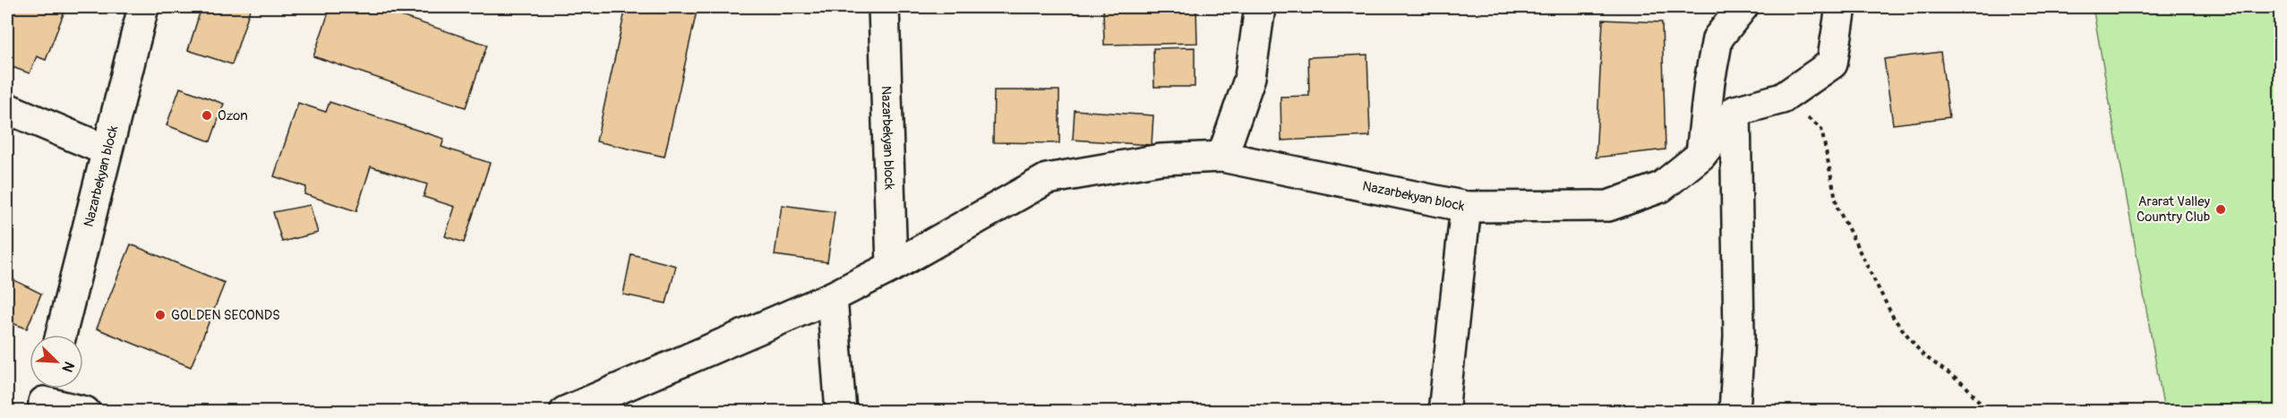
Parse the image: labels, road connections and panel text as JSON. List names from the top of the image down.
{
  "streets": {
    "street": ["Nazarbekyan block"]
  },
  "places": ["Ozon", "Ararat Valley Country Club", "GOLDEN SECONDS"],
  "north": "bottom right"
}
